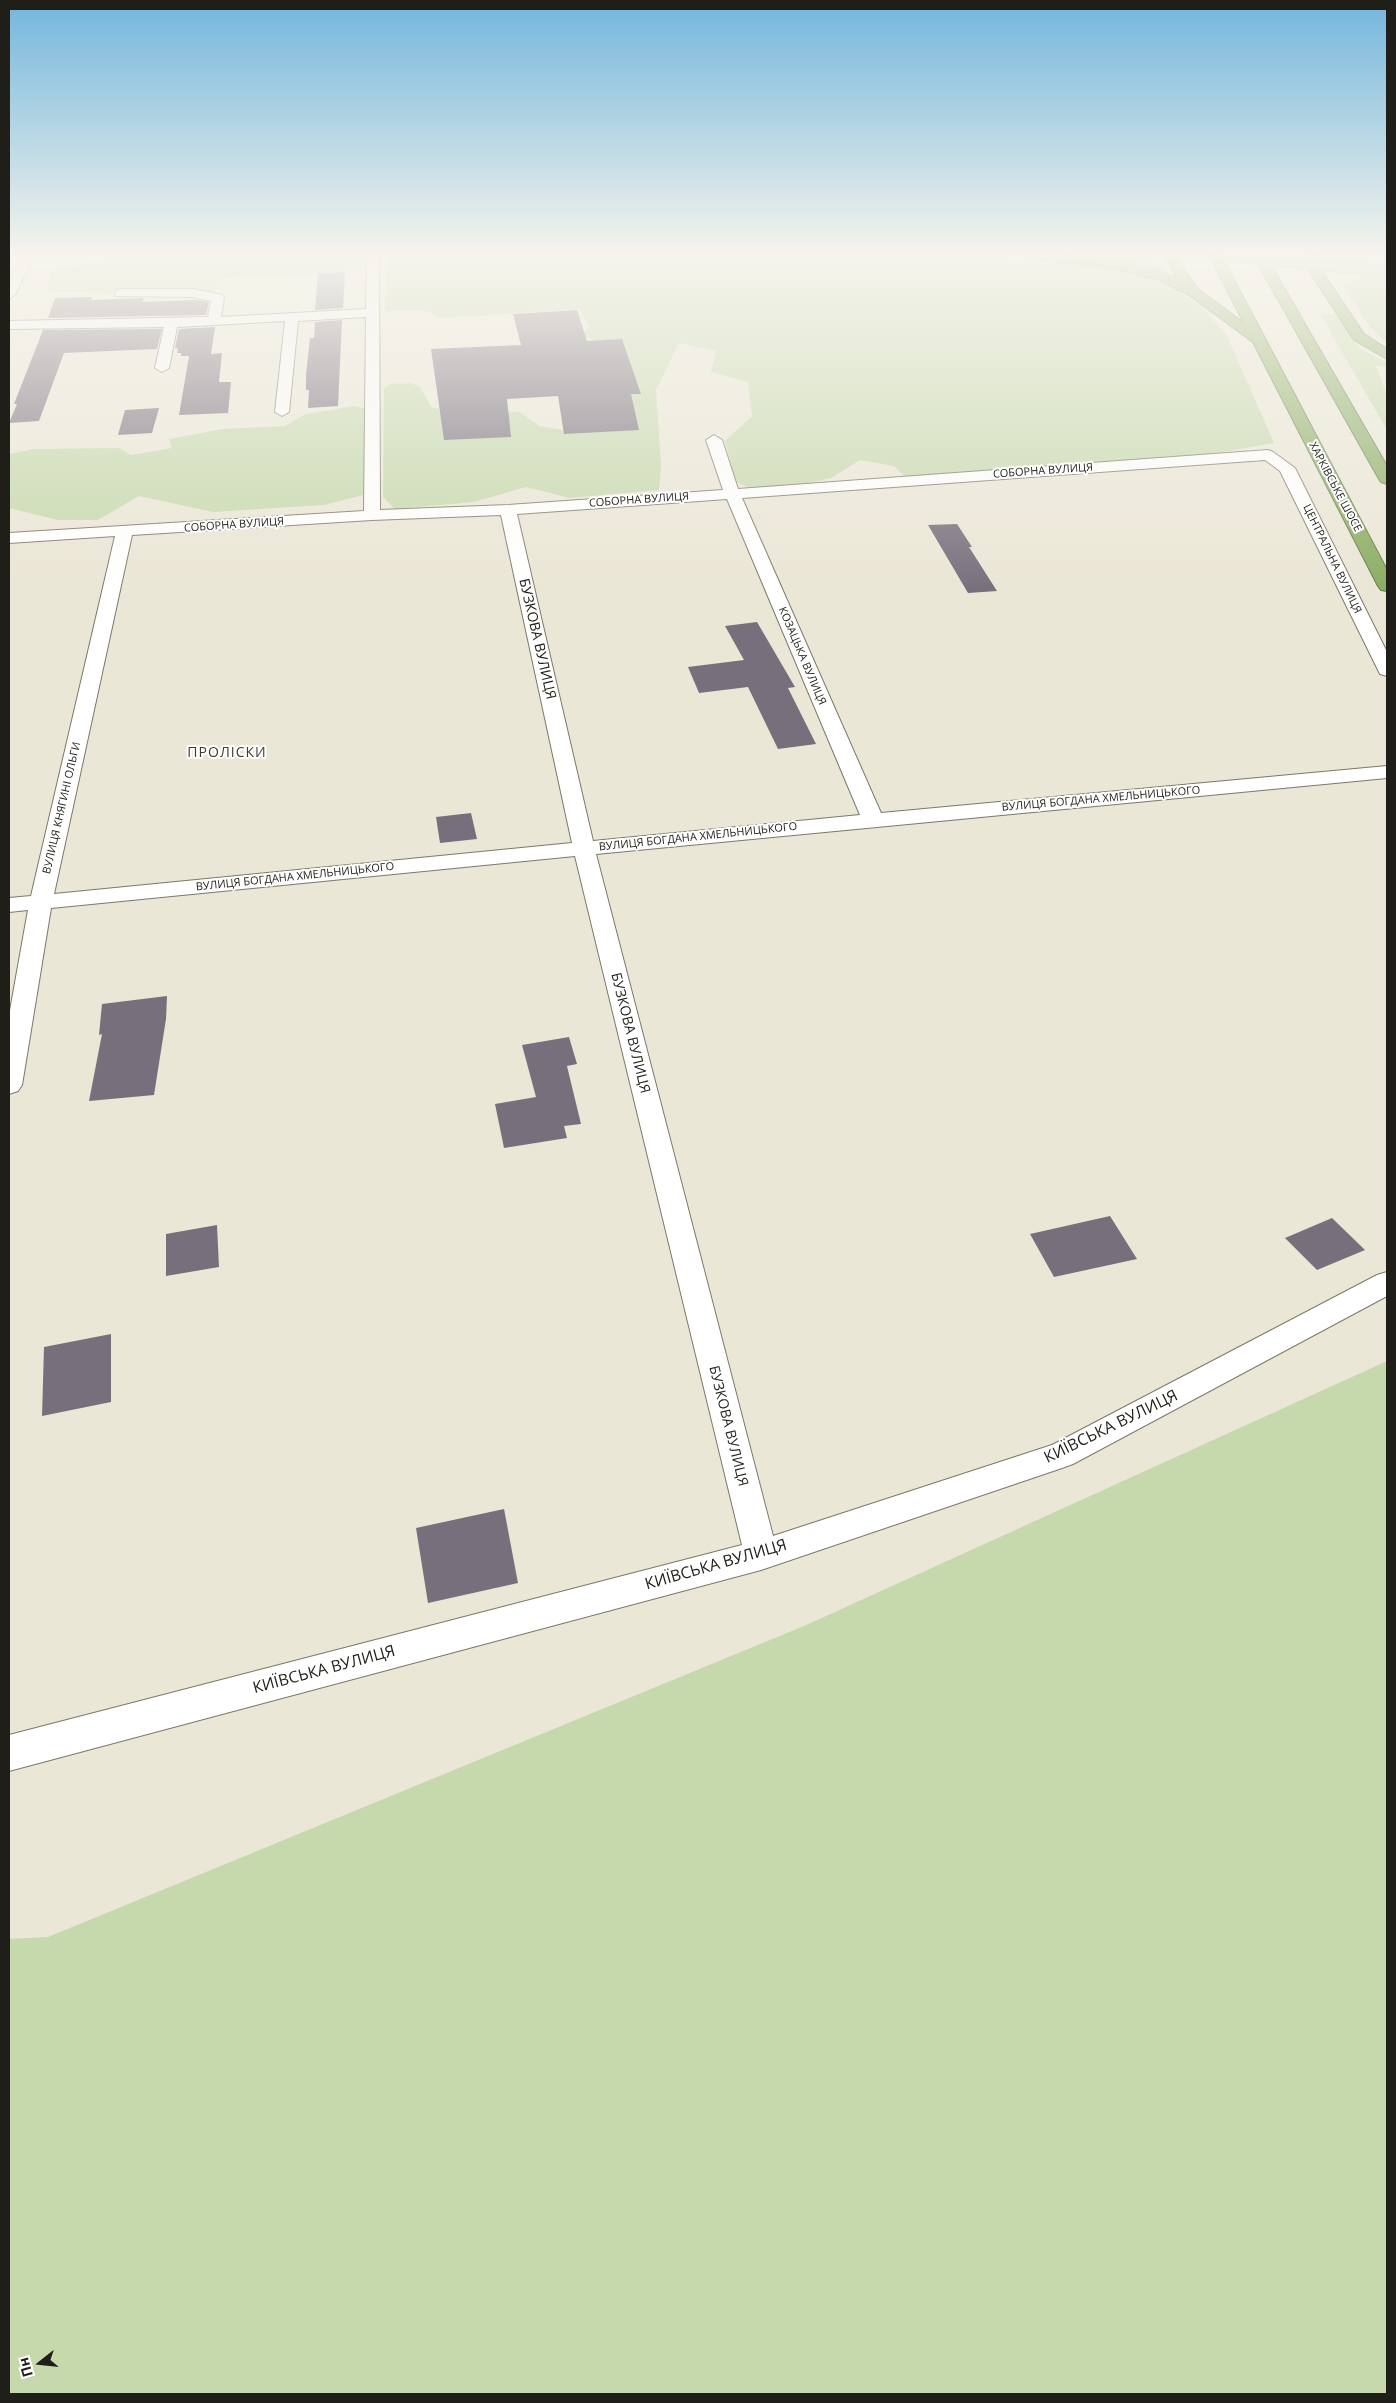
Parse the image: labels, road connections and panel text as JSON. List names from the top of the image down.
{
  "streets": {
    "highway": ["ХАРКІВСЬКЕ ШОСЕ"],
    "street": [
      "СОБОРНА ВУЛИЦЯ",
      "ЦЕНТРАЛЬНА ВУЛИЦЯ",
      "БУЗКОВА ВУЛИЦЯ",
      "КОЗАЦЬКА ВУЛИЦЯ",
      "ВУЛИЦЯ БОГДАНА ХМЕЛЬНИЦЬКОГО",
      "ВУЛИЦЯ КНЯГИНІ ОЛЬГИ",
      "КИЇВСЬКА ВУЛИЦЯ"
    ]
  },
  "crossings": [
    ["СОБОРНА ВУЛИЦЯ", "ЦЕНТРАЛЬНА ВУЛИЦЯ"],
    ["СОБОРНА ВУЛИЦЯ", "БУЗКОВА ВУЛИЦЯ"],
    ["СОБОРНА ВУЛИЦЯ", "КОЗАЦЬКА ВУЛИЦЯ"],
    ["СОБОРНА ВУЛИЦЯ", "ВУЛИЦЯ КНЯГИНІ ОЛЬГИ"],
    ["БУЗКОВА ВУЛИЦЯ", "ВУЛИЦЯ БОГДАНА ХМЕЛЬНИЦЬКОГО"],
    ["БУЗКОВА ВУЛИЦЯ", "КИЇВСЬКА ВУЛИЦЯ"],
    ["КОЗАЦЬКА ВУЛИЦЯ", "ВУЛИЦЯ БОГДАНА ХМЕЛЬНИЦЬКОГО"],
    ["ВУЛИЦЯ БОГДАНА ХМЕЛЬНИЦЬКОГО", "ВУЛИЦЯ КНЯГИНІ ОЛЬГИ"]
  ],
  "districts": ["ПРОЛІСКИ"],
  "north": "left"
}
